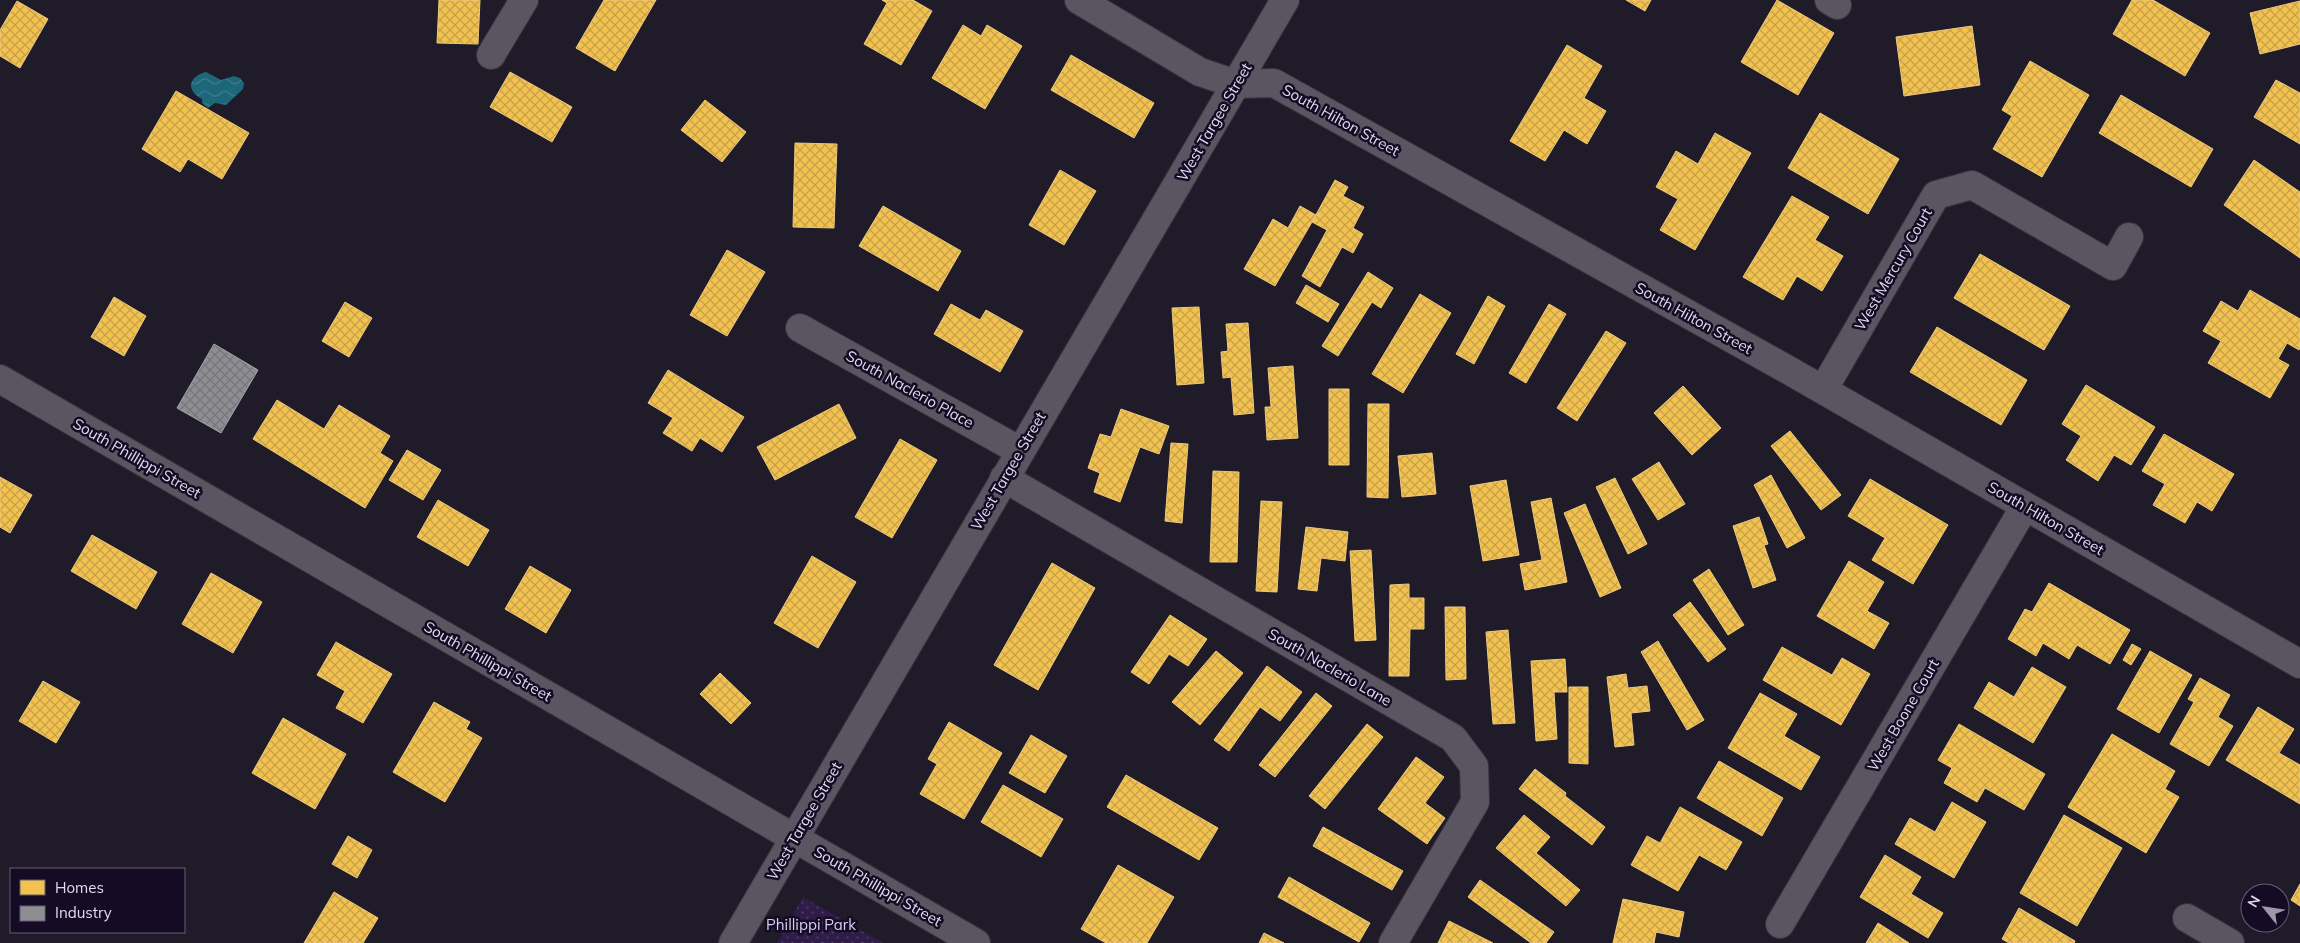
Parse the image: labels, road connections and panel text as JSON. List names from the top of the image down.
{
  "streets": {
    "street": [
      "South Hilton Street",
      "West Targee Street",
      "West Mercury Court",
      "South Naclerio Place",
      "South Phillippi Street",
      "South Naclerio Lane",
      "West Boone Court"
    ]
  },
  "crossings": [
    ["South Hilton Street", "West Targee Street"],
    ["South Hilton Street", "West Mercury Court"],
    ["South Hilton Street", "West Boone Court"],
    ["West Targee Street", "South Naclerio Place"],
    ["West Targee Street", "South Phillippi Street"],
    ["West Targee Street", "South Naclerio Lane"]
  ],
  "parks": ["Phillippi Park"],
  "legend": ["Homes", "Industry"],
  "north": "top left"
}
